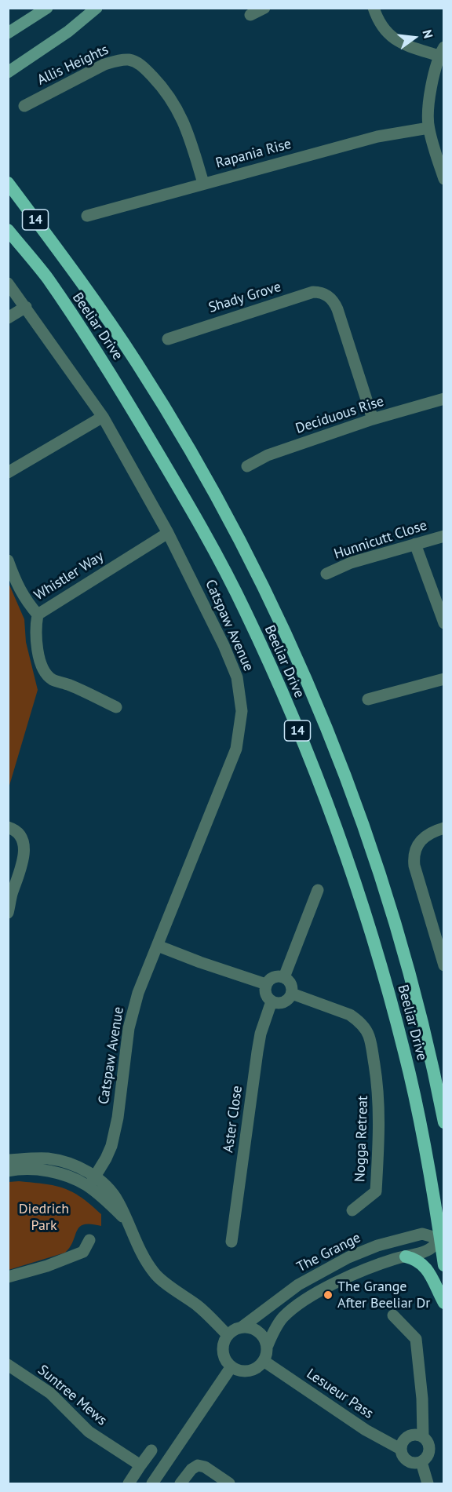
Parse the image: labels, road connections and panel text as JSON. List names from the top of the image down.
{
  "streets": {
    "highway": ["14", "Beeliar Drive"],
    "street": [
      "Allis Heights",
      "Rapania Rise",
      "Shady Grove",
      "Deciduous Rise",
      "Hunnicutt Close",
      "Whistler Way",
      "Catspaw Avenue",
      "Aster Close",
      "Nogga Retreat",
      "The Grange",
      "Lesueur Pass",
      "Suntree Mews"
    ]
  },
  "crossings": [
    ["Allis Heights", "Rapania Rise"],
    ["Shady Grove", "Deciduous Rise"],
    ["Beeliar Drive", "The Grange"],
    ["Whistler Way", "Catspaw Avenue"],
    ["Aster Close", "Nogga Retreat"],
    ["The Grange", "Lesueur Pass"]
  ],
  "parks": ["Diedrich Park"],
  "places": ["The Grange After Beeliar Dr"],
  "north": "right"
}
